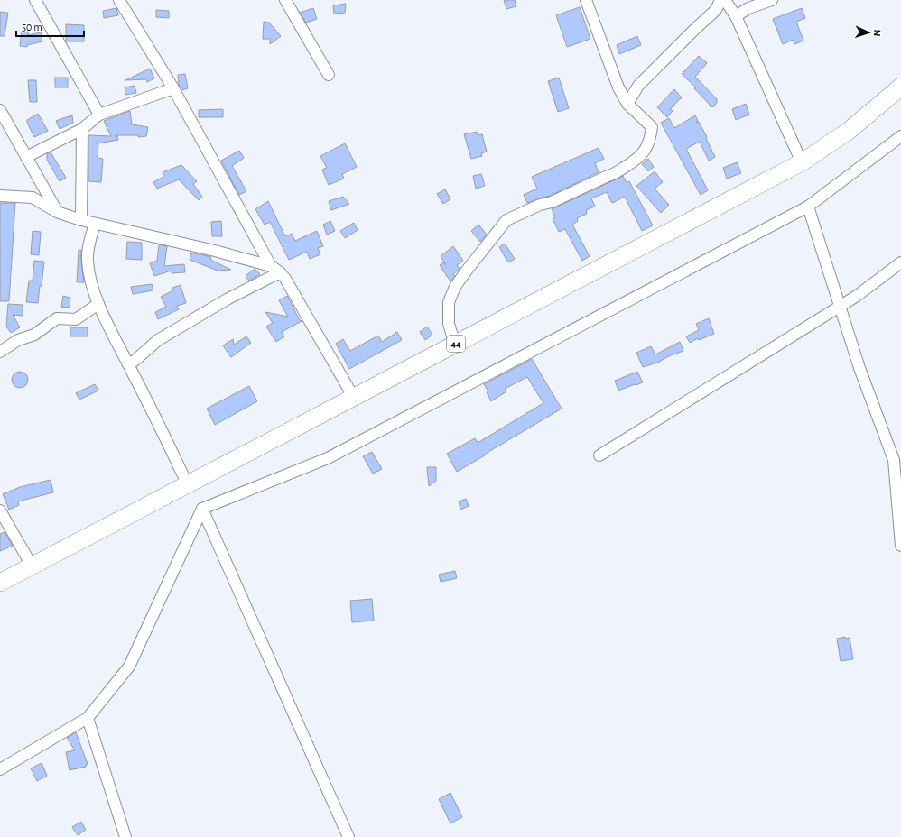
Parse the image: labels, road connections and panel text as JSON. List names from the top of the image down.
{
  "streets": {
    "main road": ["44"]
  },
  "scale_bar": "50 m",
  "north": "right"
}
